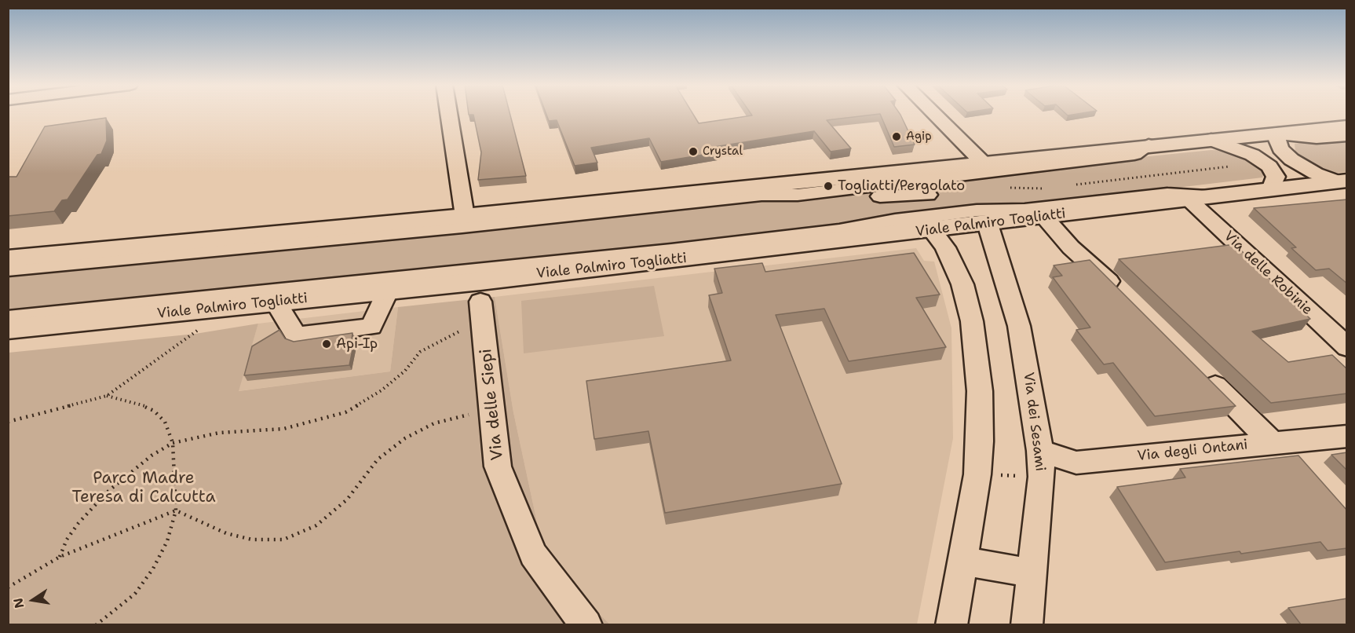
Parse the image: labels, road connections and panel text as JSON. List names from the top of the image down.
{
  "streets": {
    "main road": ["Viale Palmiro Togliatti"],
    "street": [
      "Via delle Robinie",
      "Via delle Siepi",
      "Via dei Sesami",
      "Via degli Ontani"
    ]
  },
  "crossings": [
    ["Viale Palmiro Togliatti", "Via delle Robinie"],
    ["Viale Palmiro Togliatti", "Via dei Sesami"],
    ["Via dei Sesami", "Via degli Ontani"]
  ],
  "parks": ["Parco Madre Teresa di Calcutta"],
  "places": [
    "Agip",
    "Crystal",
    "Togliatti/Pergolato",
    "Api-Ip"
  ],
  "north": "left"
}
